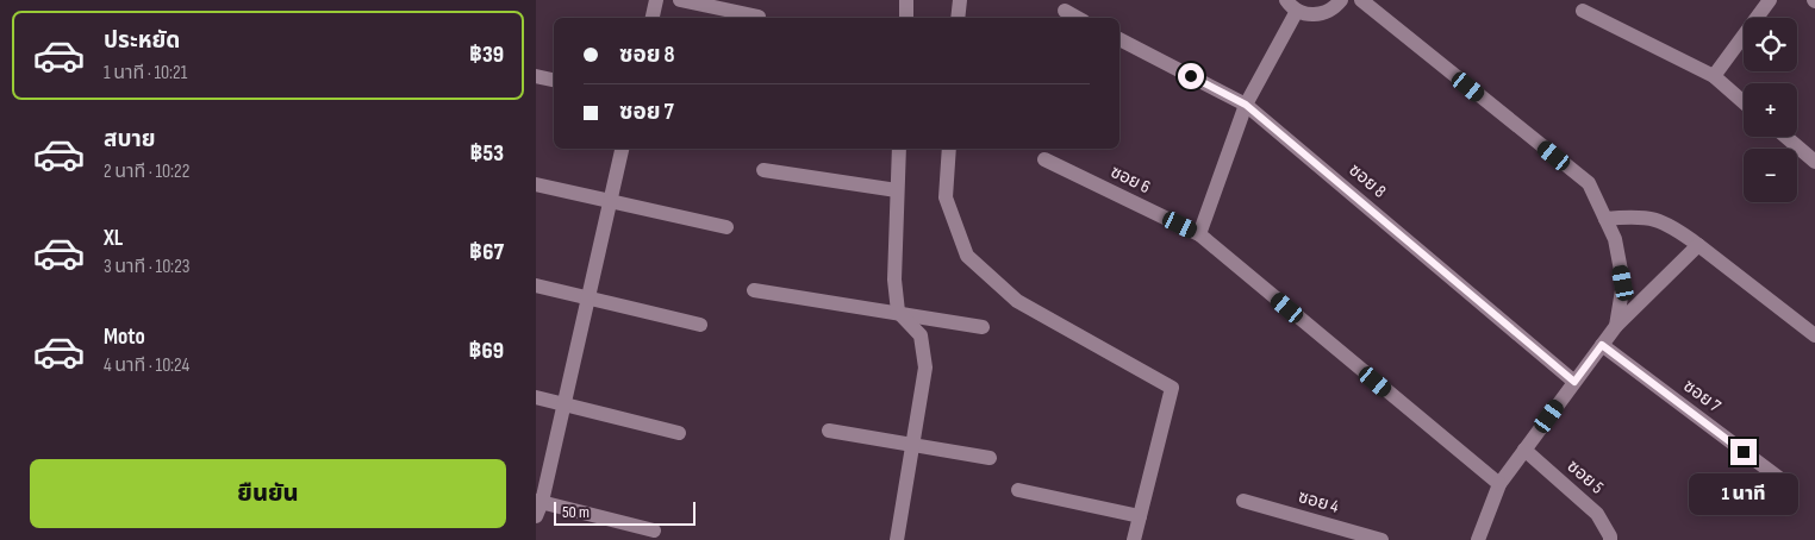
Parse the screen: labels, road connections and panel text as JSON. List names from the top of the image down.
{
  "streets": {
    "street": [
      "ซอย 6",
      "ซอย 8",
      "ซอย 7",
      "ซอย 5",
      "ซอย 4"
    ]
  },
  "scale_bar": "50 m",
  "page": {
    "list": [
      {
        "name": "ประหยัด",
        "note": "1 นาที · 10:21",
        "value": "฿39"
      },
      {
        "name": "สบาย",
        "note": "2 นาที · 10:22",
        "value": "฿53"
      },
      {
        "name": "XL",
        "note": "3 นาที · 10:23",
        "value": "฿67"
      },
      {
        "name": "Moto",
        "note": "4 นาที · 10:24",
        "value": "฿69"
      }
    ],
    "map_buttons": ["+", "−"],
    "banner": ["ซอย 8", "ซอย 7"],
    "buttons": "ยืนยัน",
    "bubble": "1 นาที",
    "scale": "50 m"
  }
}
